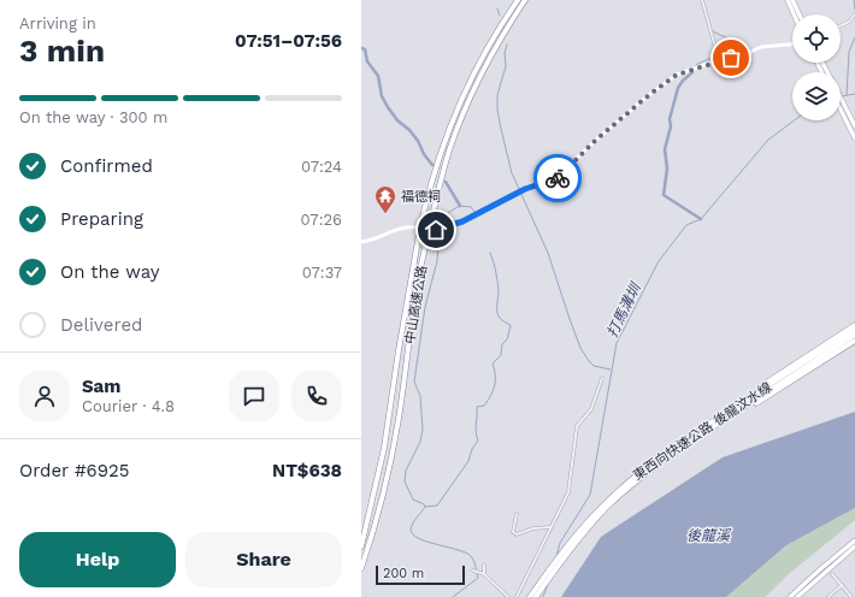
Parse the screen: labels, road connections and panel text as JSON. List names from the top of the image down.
{
  "streets": {
    "highway": ["中山高速公路", "東西向快速公路 後龍汶水線"]
  },
  "water": ["打馬溝圳", "後龍溪"],
  "places": {
    "temple": ["福德祠"]
  },
  "scale_bar": "200 m",
  "page": {
    "heading": ["3 min", "Arriving in", "07:51–07:56"],
    "panel": [
      "Sam",
      "Courier · 4.8",
      "Order #6925",
      "NT$638"
    ],
    "bar": "On the way · 300 m",
    "list": [
      ["Confirmed", "07:24"],
      ["Preparing", "07:26"],
      ["On the way", "07:37"],
      "Delivered"
    ],
    "buttons": ["Help", "Share"],
    "scale": "200 m"
  }
}
